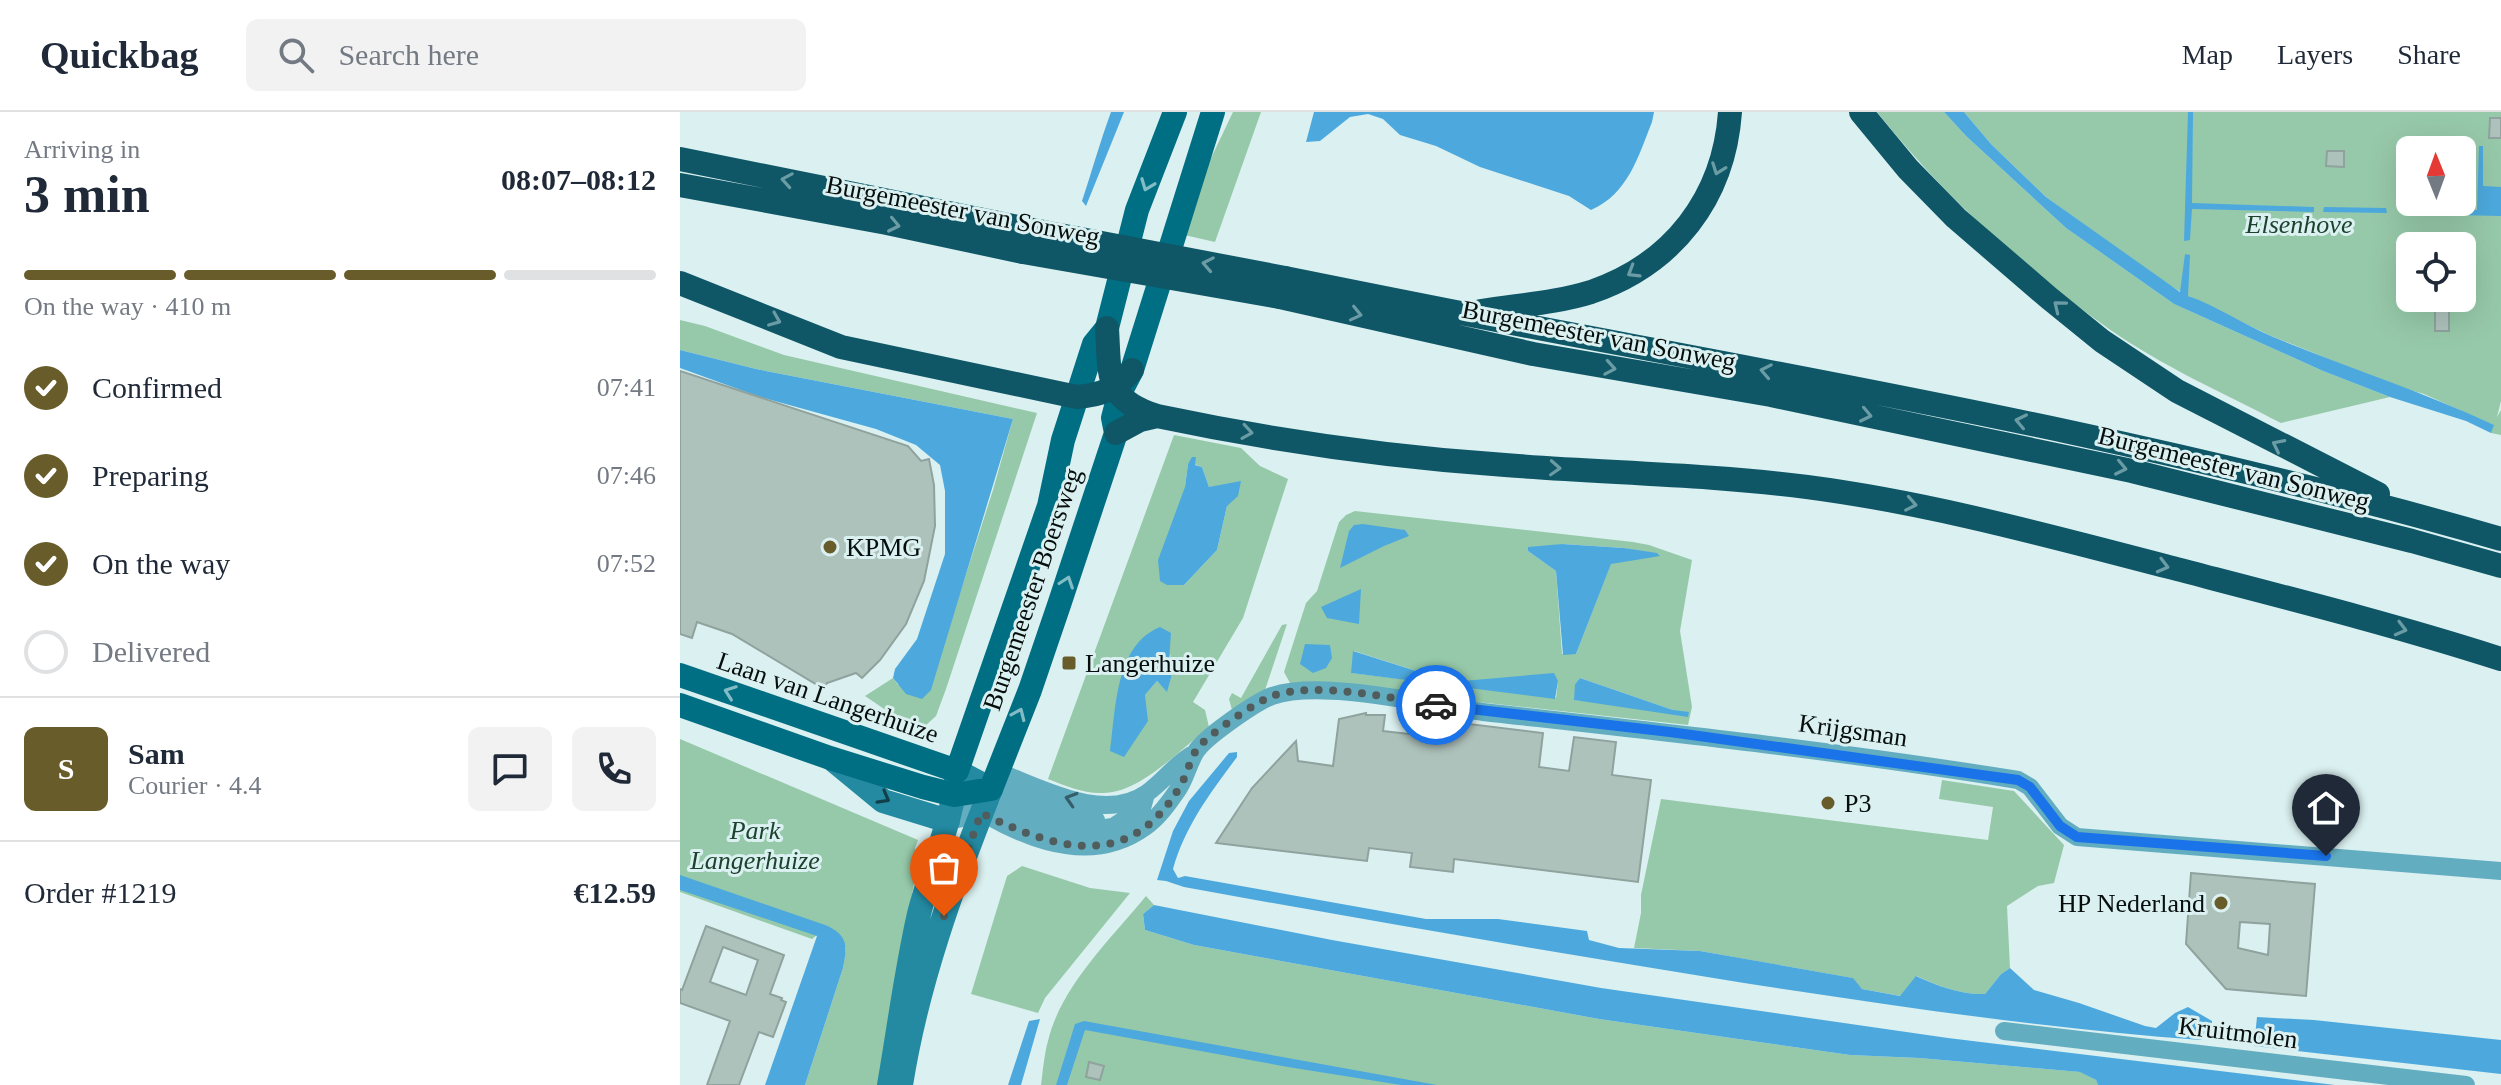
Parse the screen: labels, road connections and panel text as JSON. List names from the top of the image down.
{
  "streets": {
    "highway": ["Burgemeester van Sonweg"],
    "main road": ["Burgemeester Boersweg", "Laan van Langerhuize"],
    "street": ["Krijgsman", "Kruitmolen"]
  },
  "crossings": [
    ["Burgemeester Boersweg", "Laan van Langerhuize"],
    ["Burgemeester Boersweg", "Krijgsman"]
  ],
  "parks": ["Elsenhove", "Park Langerhuize"],
  "places": {
    "other": ["KPMG", "P3", "HP Nederland"],
    "transit": ["Langerhuize"]
  },
  "north": "top",
  "page": {
    "header": "Quickbag",
    "search": "Search here",
    "nav": ["Map", "Layers", "Share"],
    "heading": ["3 min", "Arriving in", "08:07–08:12"],
    "panel": [
      "Sam",
      "Courier · 4.4",
      "Order #1219",
      "€12.59"
    ],
    "bar": "On the way · 410 m",
    "list": [
      ["Confirmed", "07:41"],
      ["Preparing", "07:46"],
      ["On the way", "07:52"],
      "Delivered"
    ],
    "round": "S"
  }
}
